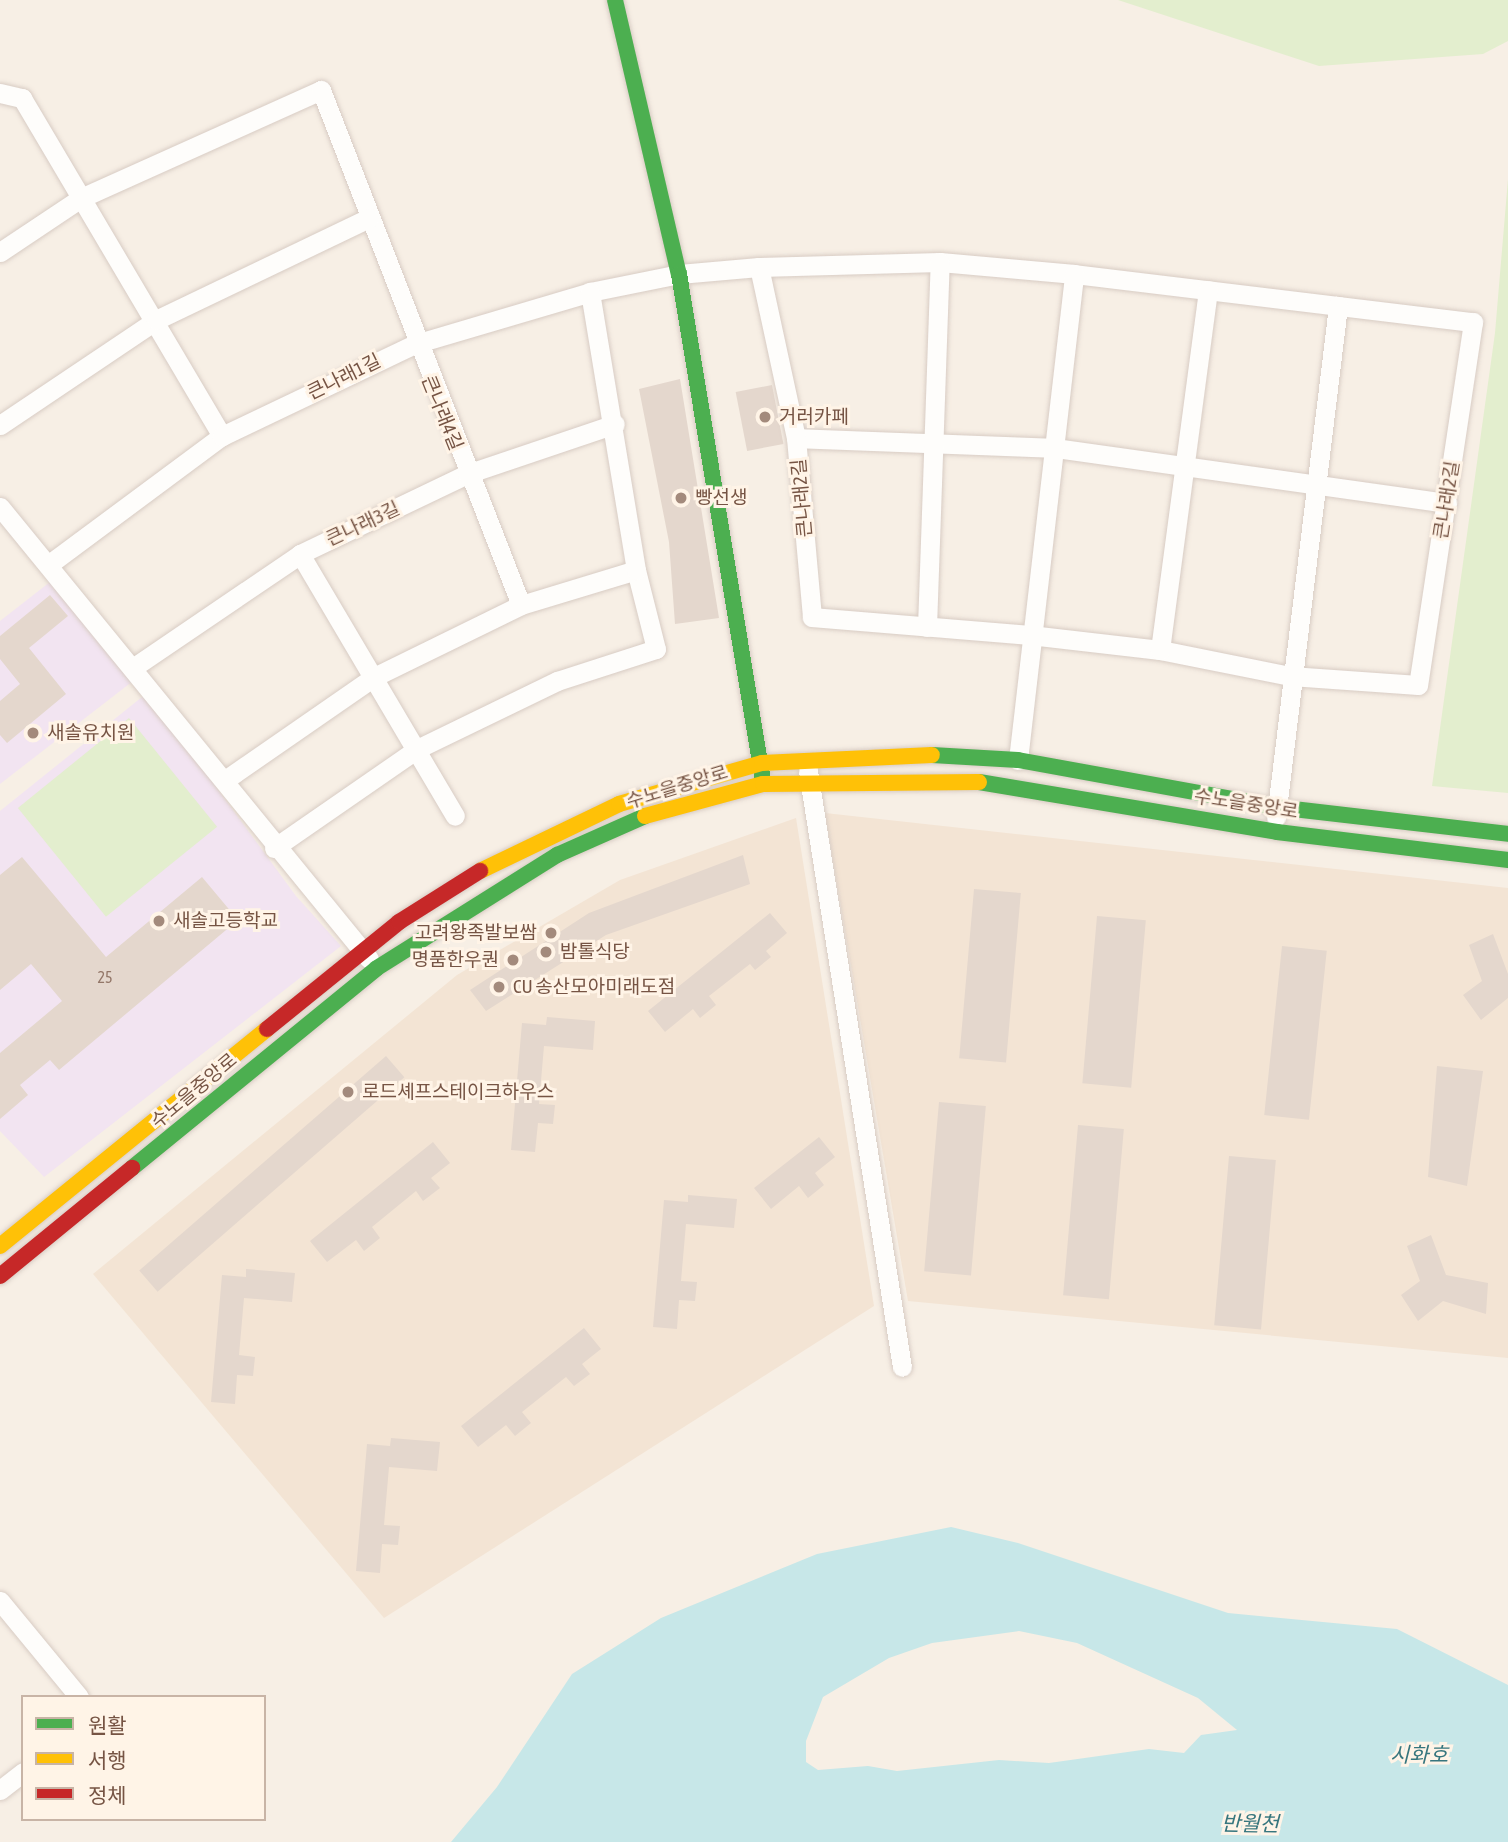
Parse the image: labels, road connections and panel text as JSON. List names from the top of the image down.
{
  "streets": {
    "main road": ["수노을중앙로"],
    "street": [
      "큰나래1길",
      "큰나래4길",
      "큰나래2길",
      "큰나래3길"
    ]
  },
  "crossings": [
    ["큰나래1길", "큰나래4길"],
    ["큰나래1길", "큰나래2길"],
    ["큰나래4길", "큰나래3길"]
  ],
  "water": ["시화호", "반월천"],
  "places": [
    "거러카페",
    "빵선생",
    "새솔유치원",
    "새솔고등학교",
    "고려왕족발보쌈",
    "밤톨식당",
    "명품한우퀀",
    "CU 송산모아미래도점",
    "로드셰프스테이크하우스"
  ],
  "house_numbers": ["25"],
  "legend": ["원활", "서행", "정체"]
}
